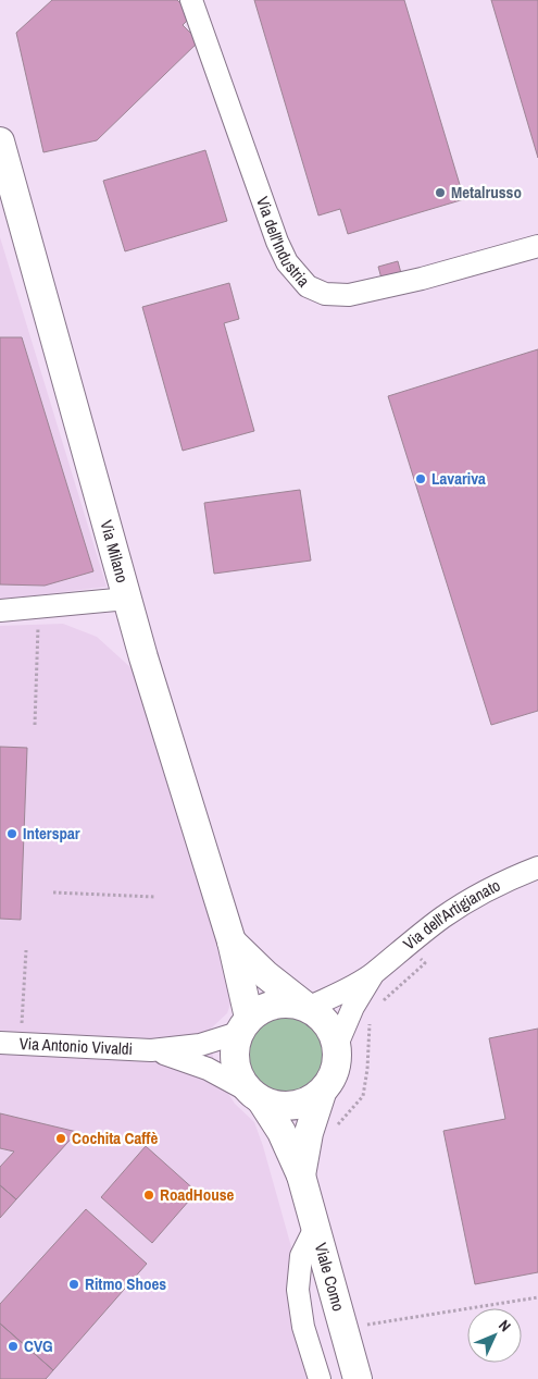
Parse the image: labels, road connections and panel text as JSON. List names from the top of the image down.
{
  "streets": {
    "main road": ["Via Milano", "Viale Como"],
    "street": ["Via dell'Industria", "Via dell'Artigianato", "Via Antonio Vivaldi"]
  },
  "crossings": [
    ["Via Milano", "Via dell'Artigianato"],
    ["Via Milano", "Viale Como"],
    ["Via dell'Artigianato", "Viale Como"]
  ],
  "places": [
    "Metalrusso",
    "Lavariva",
    "Interspar",
    "Cochita Caffè",
    "RoadHouse",
    "Ritmo Shoes",
    "CVG"
  ],
  "north": "top right"
}
